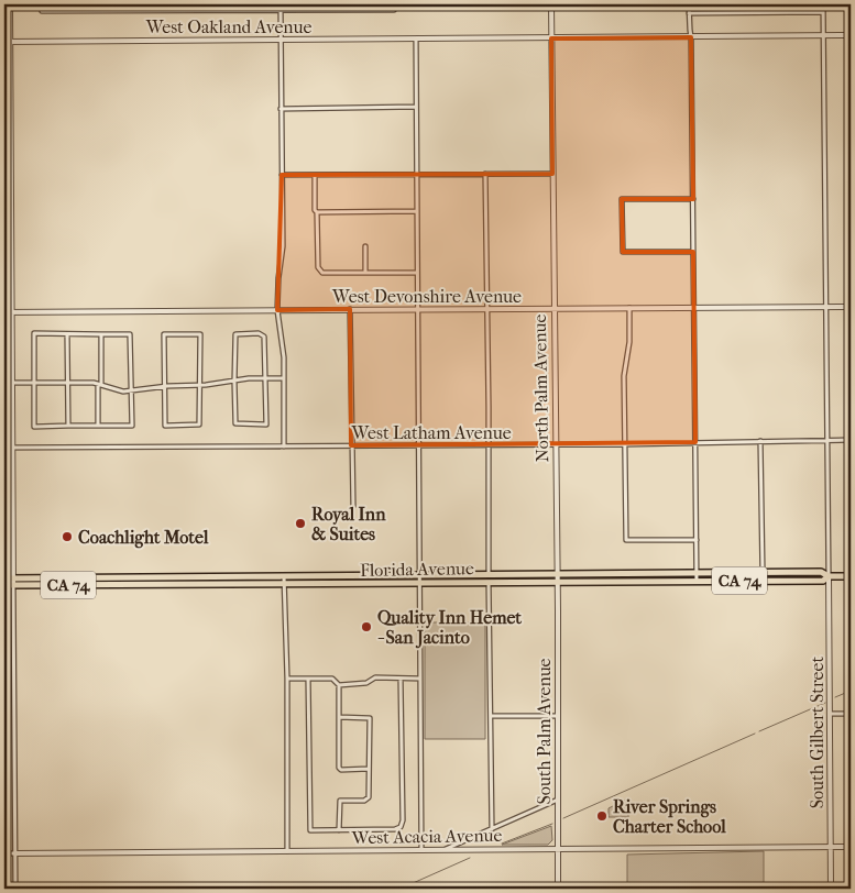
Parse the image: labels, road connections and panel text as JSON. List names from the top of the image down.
{
  "streets": {
    "main road": ["Florida Avenue", "CA 74"],
    "street": [
      "West Oakland Avenue",
      "West Devonshire Avenue",
      "North Palm Avenue",
      "West Latham Avenue",
      "South Palm Avenue",
      "South Gilbert Street",
      "West Acacia Avenue"
    ]
  },
  "crossings": [
    ["West Oakland Avenue", "North Palm Avenue"],
    ["West Devonshire Avenue", "North Palm Avenue"],
    ["North Palm Avenue", "West Latham Avenue"],
    ["North Palm Avenue", "Florida Avenue"],
    ["North Palm Avenue", "South Palm Avenue"],
    ["Florida Avenue", "South Palm Avenue"],
    ["Florida Avenue", "South Gilbert Street"],
    ["South Palm Avenue", "West Acacia Avenue"],
    ["South Gilbert Street", "West Acacia Avenue"]
  ],
  "places": [
    "Royal Inn & Suites",
    "Coachlight Motel",
    "Quality Inn Hemet - San Jacinto",
    "River Springs Charter School"
  ]
}
